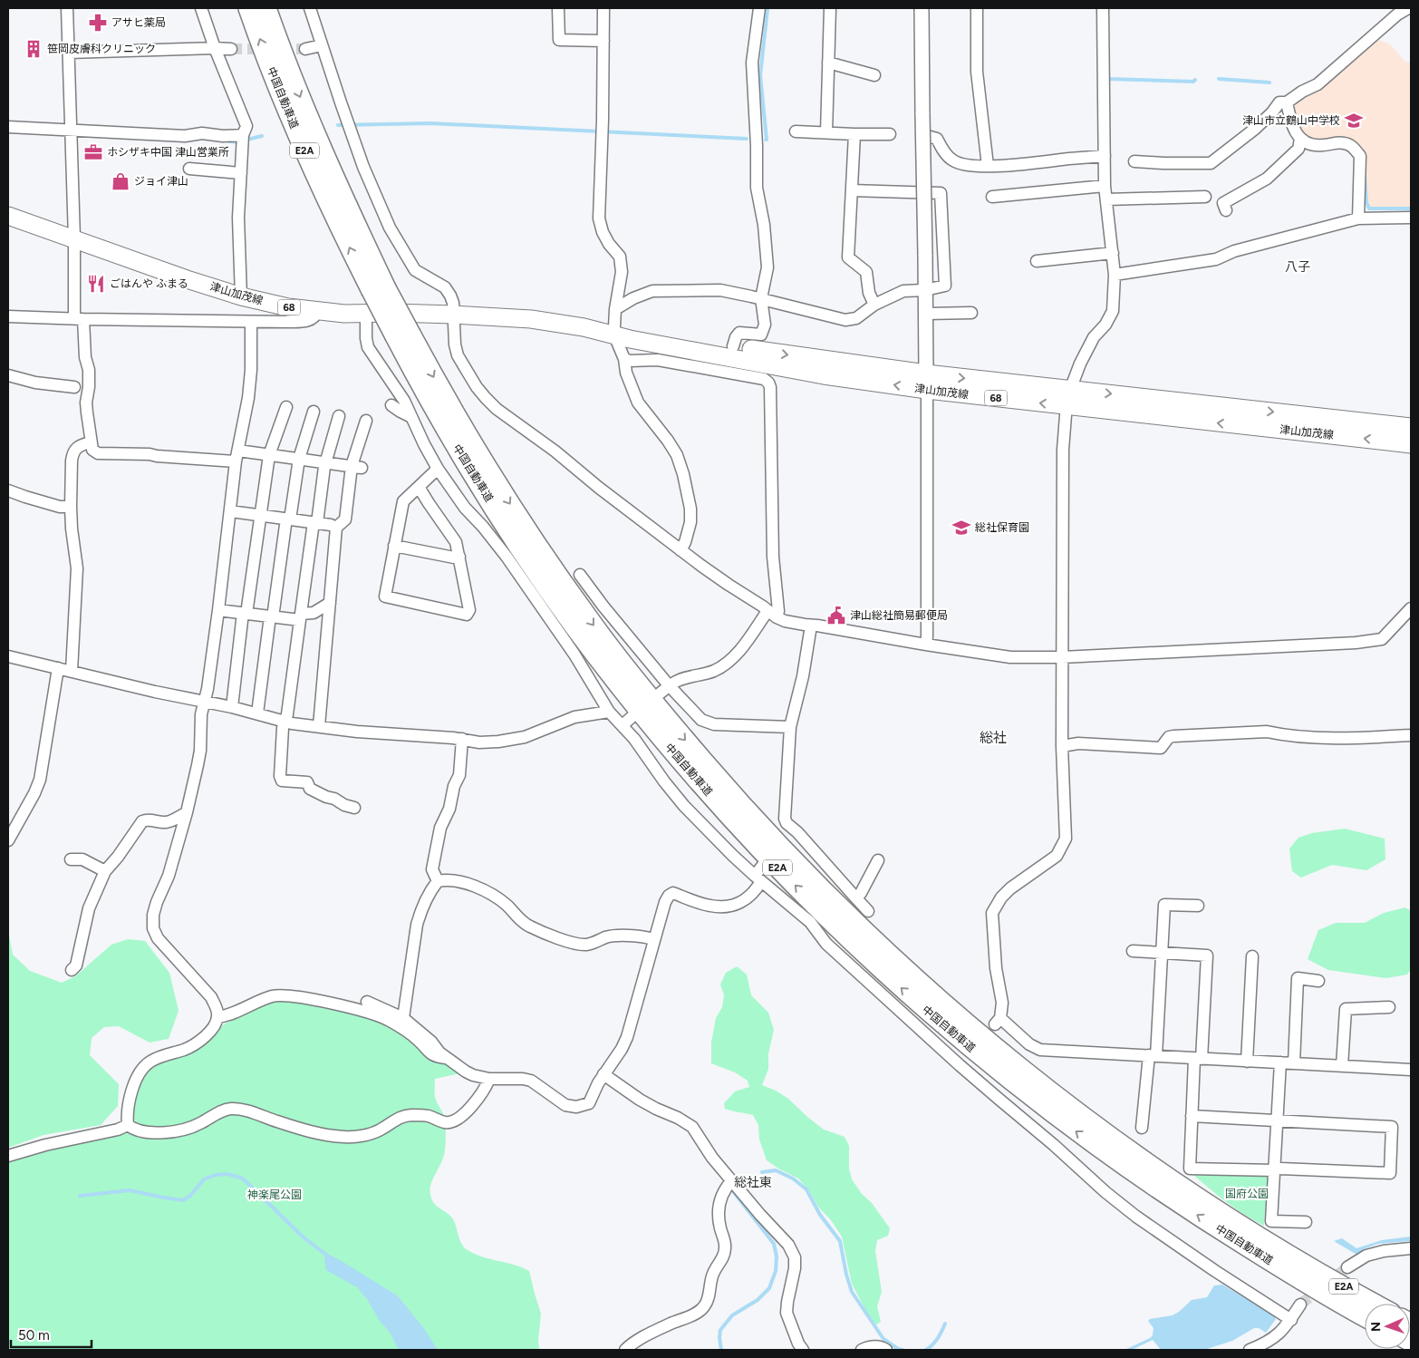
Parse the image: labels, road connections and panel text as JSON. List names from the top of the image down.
{
  "streets": {
    "highway": ["中国自動車道", "E2A"],
    "main road": ["津山加茂線", "68"]
  },
  "districts": ["八子", "総社", "総社東"],
  "parks": ["国府公園", "神楽尾公園"],
  "places": {
    "pharmacy": ["アサヒ薬局"],
    "building": ["笹岡皮膚科クリニック"],
    "school or university": ["津山市立鶴山中学校", "総社保育園"],
    "office": ["ホシザキ中国 津山営業所"],
    "shop": ["ジョイ津山"],
    "restaurant": ["ごはんや ふまる"],
    "public building": ["津山総社簡易郵便局"]
  },
  "scale_bar": "50 m",
  "north": "left"
}
